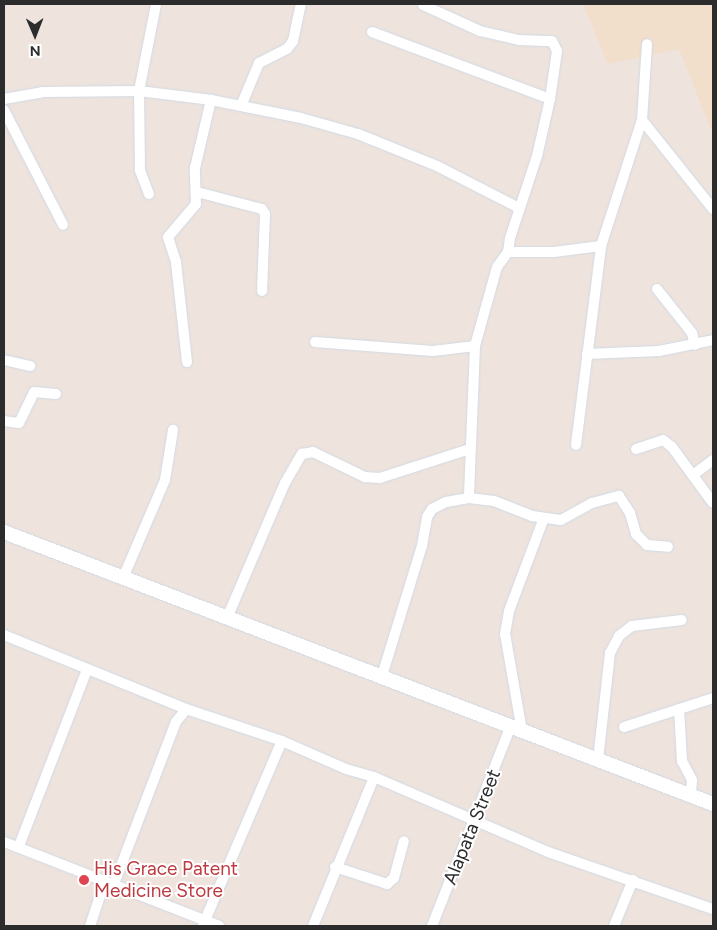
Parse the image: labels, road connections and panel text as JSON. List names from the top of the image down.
{
  "streets": {
    "street": ["Alapata Street"]
  },
  "places": ["His Grace Patent Medicine Store"],
  "north": "bottom"
}
